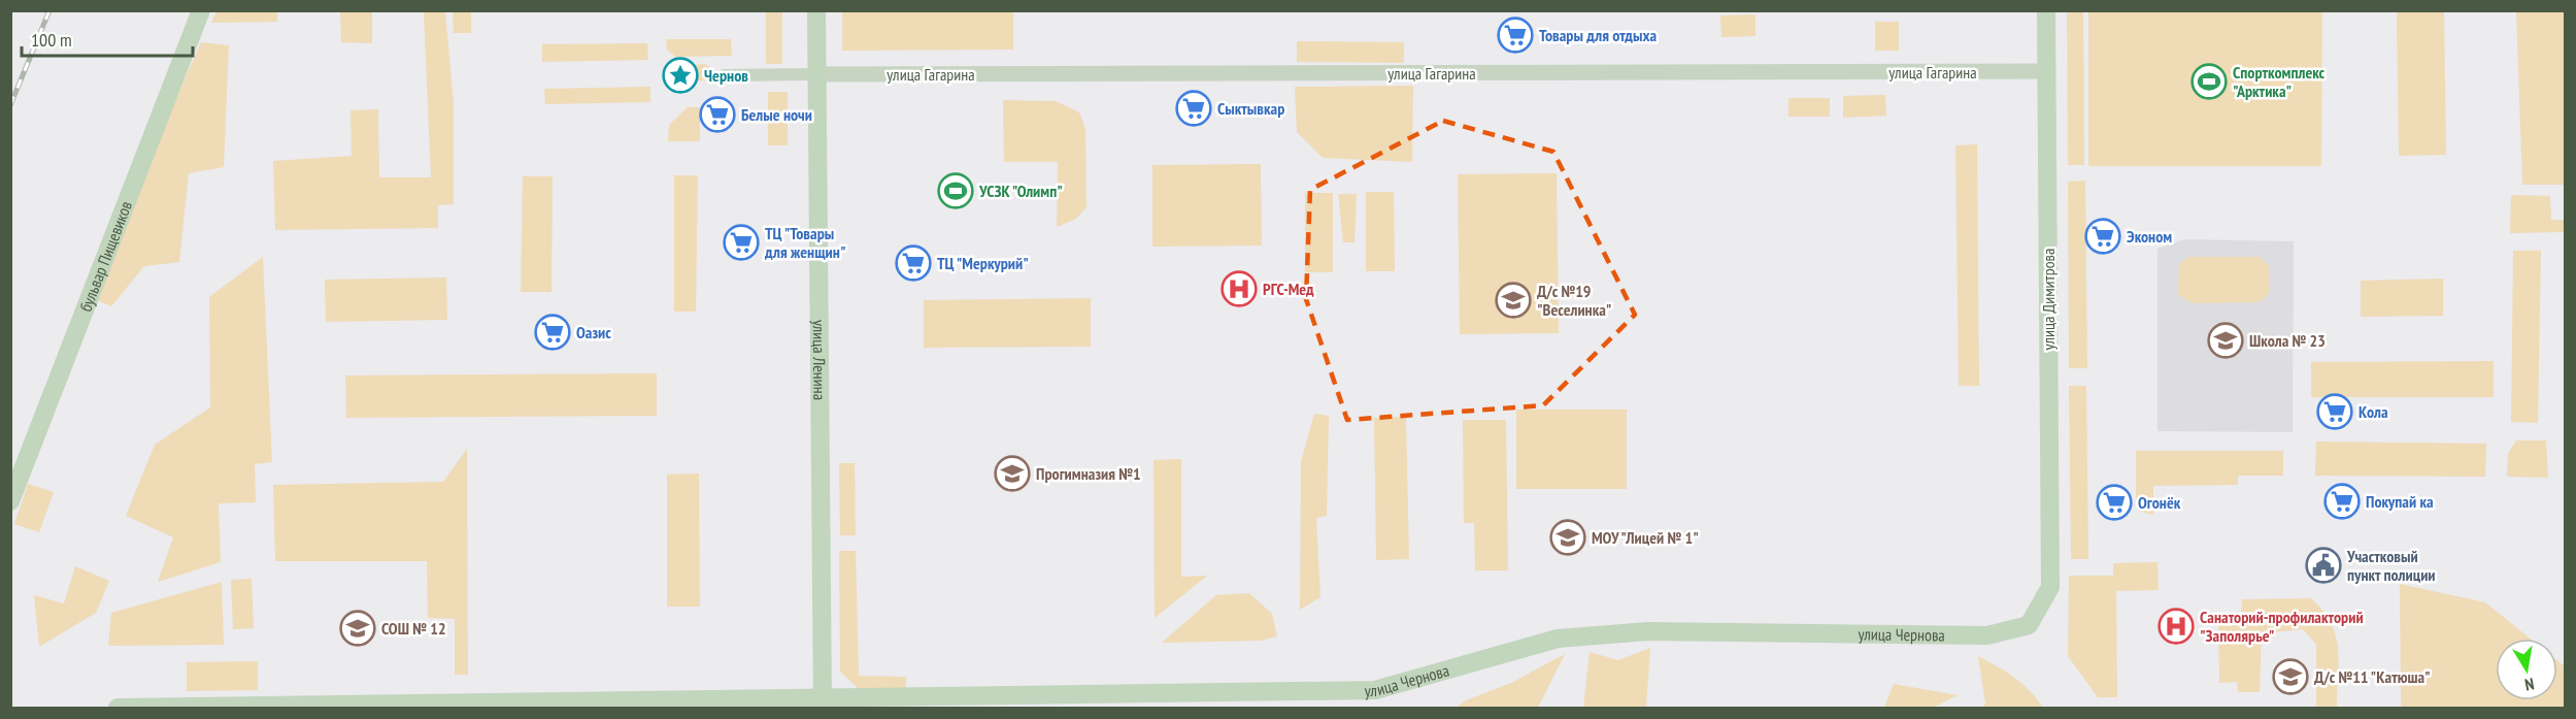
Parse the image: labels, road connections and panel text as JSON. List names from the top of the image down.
{
  "streets": {
    "main road": [
      "бульвар Пищевиков",
      "улица Димитрова",
      "улица Ленина",
      "улица Чернова"
    ],
    "street": ["улица Гагарина"]
  },
  "crossings": [
    ["улица Гагарина", "улица Димитрова"],
    ["улица Гагарина", "улица Ленина"],
    ["улица Димитрова", "улица Чернова"],
    ["улица Ленина", "улица Чернова"]
  ],
  "places": {
    "supermarket": [
      "Товары для отдыха",
      "Сыктывкар",
      "Белые ночи",
      "Эконом",
      "ТЦ \"Товары для женщин\"",
      "ТЦ \"Меркурий\"",
      "Оазис",
      "Кола",
      "Покупай ка",
      "Огонёк"
    ],
    "place": ["Чернов"],
    "sports": ["Спорткомплекс \"Арктика\"", "УСЗК \"Олимп\""],
    "hospital": ["РГС-Мед", "Санаторий-профилакторий \"Заполярье\""],
    "school or university": [
      "Д/с №19 \"Веселинка\"",
      "Школа № 23",
      "Прогимназия №1",
      "МОУ \"Лицей № 1\"",
      "СОШ № 12",
      "Д/с №11 \"Катюша\""
    ],
    "public building": ["Участковый пункт полиции"]
  },
  "scale_bar": "100 m",
  "north": "bottom"
}
